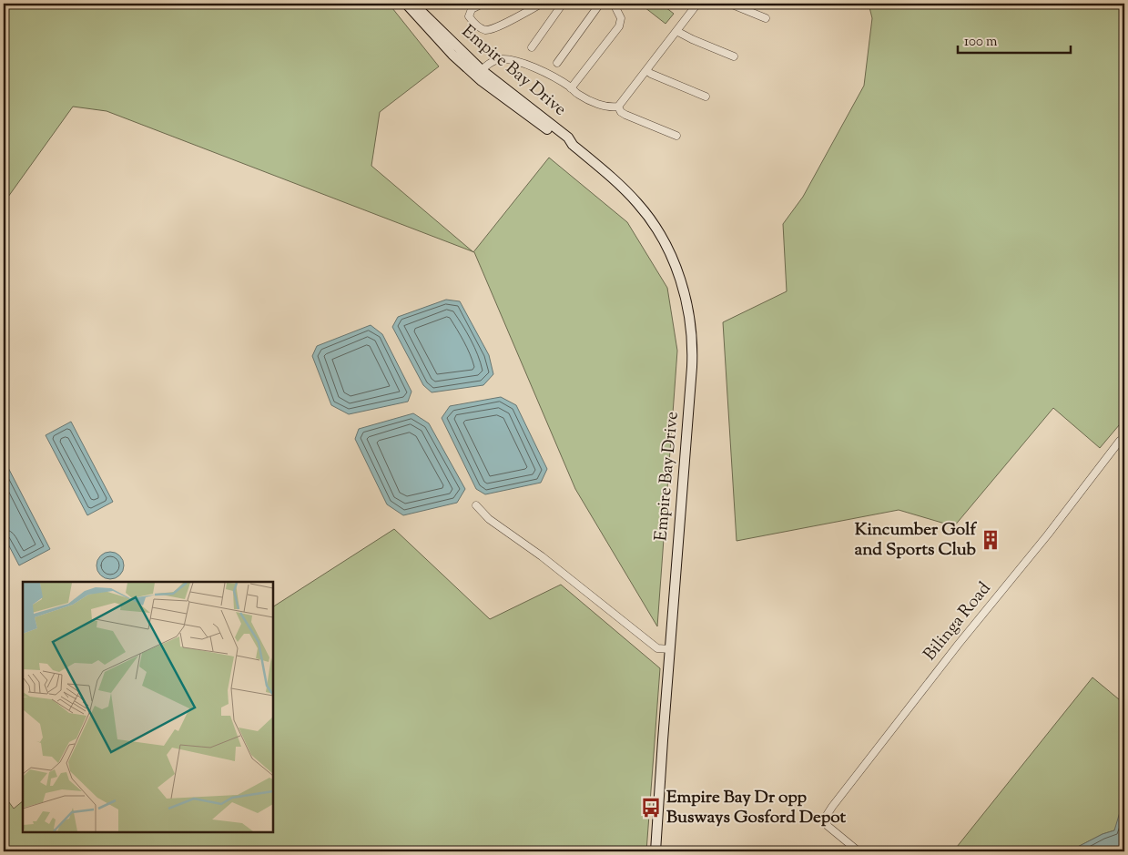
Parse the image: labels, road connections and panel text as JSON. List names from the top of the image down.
{
  "streets": {
    "main road": ["Empire Bay Drive"],
    "street": ["Bilinga Road"]
  },
  "places": {
    "building": ["Kincumber Golf and Sports Club"],
    "bus stop": ["Empire Bay Dr opp Busways Gosford Depot"]
  },
  "scale_bar": "100 m"
}
